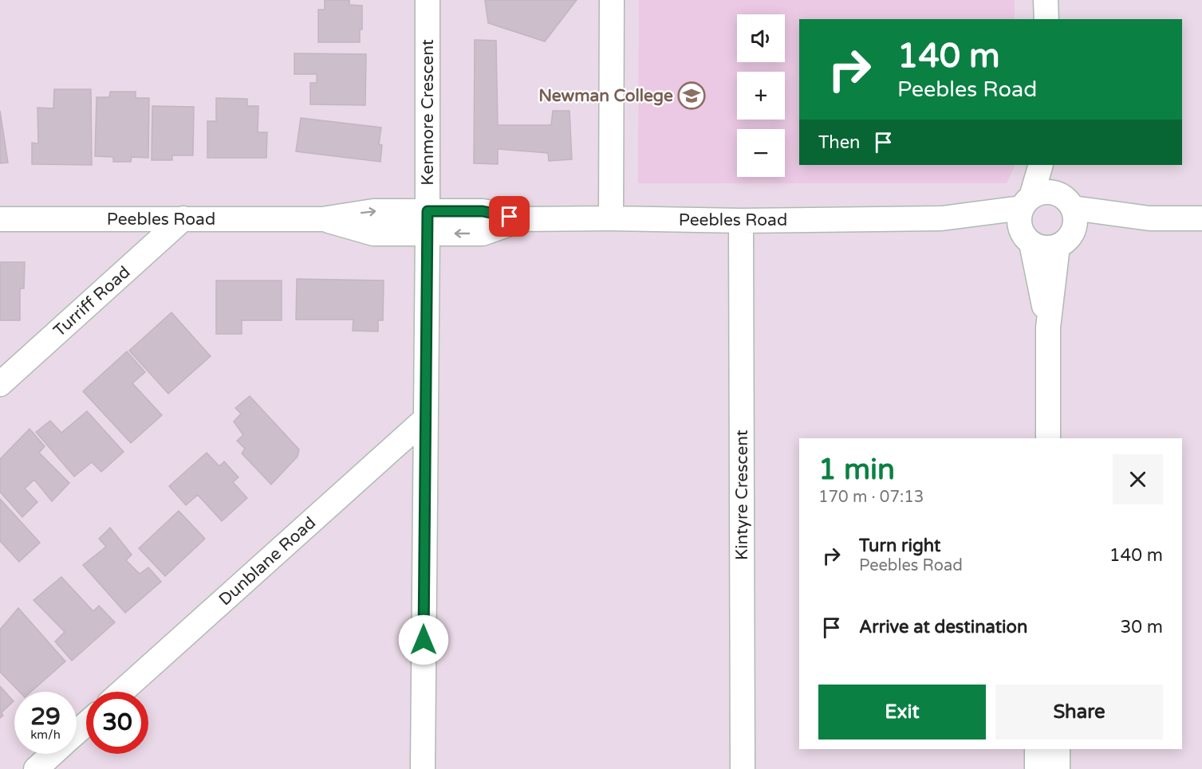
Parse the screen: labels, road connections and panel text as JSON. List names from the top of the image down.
{
  "streets": {
    "street": [
      "Kenmore Crescent",
      "Peebles Road",
      "Turriff Road",
      "Kintyre Crescent",
      "Dunblane Road"
    ]
  },
  "crossings": [
    ["Kenmore Crescent", "Peebles Road"],
    ["Kenmore Crescent", "Dunblane Road"],
    ["Peebles Road", "Turriff Road"],
    ["Peebles Road", "Kintyre Crescent"]
  ],
  "places": {
    "school or university": ["Newman College"]
  },
  "page": {
    "map_buttons": ["+", "−"],
    "turn": ["140 m", "Peebles Road"],
    "then": "Then",
    "heading": ["1 min", "170 m · 07:13"],
    "list": [
      {
        "name": "Turn right",
        "note": "Peebles Road",
        "value": "140 m"
      },
      {
        "name": "Arrive at destination",
        "value": "30 m"
      }
    ],
    "buttons": ["Exit", "Share"],
    "speed": "29 km/h",
    "limit": "30"
  }
}
